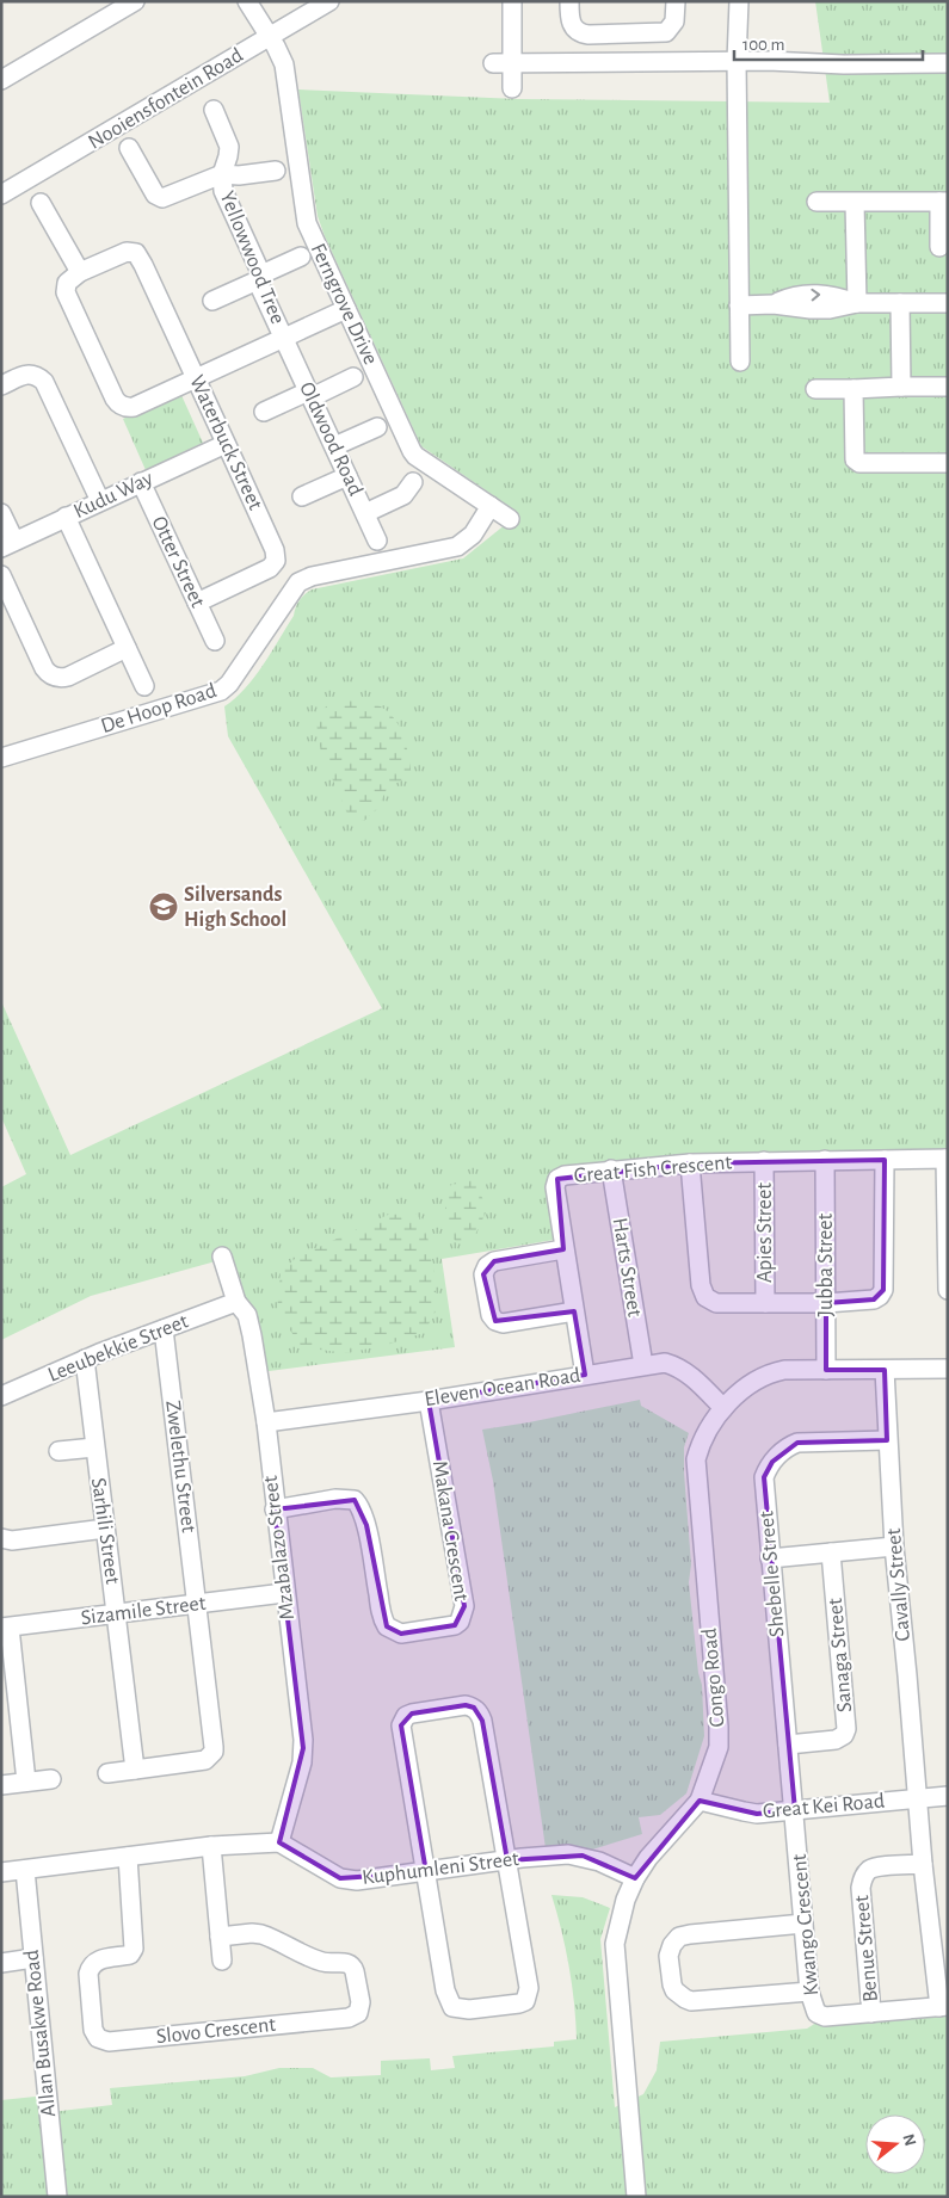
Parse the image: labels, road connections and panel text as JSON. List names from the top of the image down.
{
  "streets": {
    "street": [
      "Nooiensfontein Road",
      "Yellowwood Tree",
      "Ferngrove Drive",
      "Oldwood Road",
      "Waterbuck Street",
      "Kudu Way",
      "Otter Street",
      "De Hoop Road",
      "Great Fish Crescent",
      "Apies Street",
      "Jubba Street",
      "Harts Street",
      "Leeubekkie Street",
      "Eleven Ocean Road",
      "Zwelethu Street",
      "Sarhili Street",
      "Makana Crescent",
      "Mzabalazo Street",
      "Shebelle Street",
      "Cavally Street",
      "Sizamile Street",
      "Sanaga Street",
      "Congo Road",
      "Great Kei Road",
      "Kuphumleni Street",
      "Kwango Crescent",
      "Benue Street",
      "Slovo Crescent",
      "Allan Busakwe Road"
    ]
  },
  "crossings": [
    ["Nooiensfontein Road", "Ferngrove Drive"],
    ["Yellowwood Tree", "Oldwood Road"],
    ["Ferngrove Drive", "De Hoop Road"],
    ["Waterbuck Street", "Kudu Way"],
    ["Waterbuck Street", "Otter Street"],
    ["Kudu Way", "Otter Street"],
    ["Great Fish Crescent", "Apies Street"],
    ["Great Fish Crescent", "Jubba Street"],
    ["Great Fish Crescent", "Harts Street"],
    ["Great Fish Crescent", "Eleven Ocean Road"],
    ["Jubba Street", "Congo Road"],
    ["Harts Street", "Eleven Ocean Road"],
    ["Leeubekkie Street", "Zwelethu Street"],
    ["Leeubekkie Street", "Sarhili Street"],
    ["Leeubekkie Street", "Mzabalazo Street"],
    ["Eleven Ocean Road", "Makana Crescent"],
    ["Eleven Ocean Road", "Mzabalazo Street"],
    ["Eleven Ocean Road", "Congo Road"],
    ["Zwelethu Street", "Sarhili Street"],
    ["Zwelethu Street", "Sizamile Street"],
    ["Sarhili Street", "Sizamile Street"],
    ["Makana Crescent", "Mzabalazo Street"],
    ["Mzabalazo Street", "Sizamile Street"],
    ["Mzabalazo Street", "Kuphumleni Street"],
    ["Shebelle Street", "Cavally Street"],
    ["Shebelle Street", "Sanaga Street"],
    ["Shebelle Street", "Great Kei Road"],
    ["Shebelle Street", "Kwango Crescent"],
    ["Cavally Street", "Congo Road"],
    ["Cavally Street", "Great Kei Road"],
    ["Cavally Street", "Kwango Crescent"],
    ["Cavally Street", "Benue Street"],
    ["Congo Road", "Great Kei Road"],
    ["Congo Road", "Kuphumleni Street"],
    ["Great Kei Road", "Kwango Crescent"],
    ["Kwango Crescent", "Benue Street"]
  ],
  "places": {
    "school or university": ["Silversands High School"]
  },
  "scale_bar": "100 m",
  "north": "right"
}
